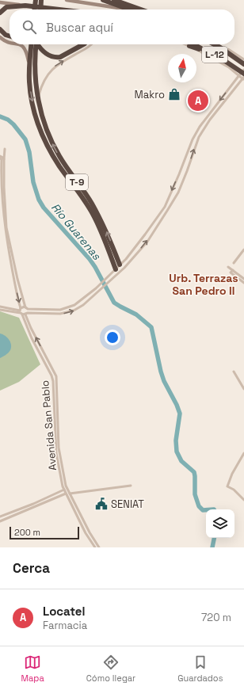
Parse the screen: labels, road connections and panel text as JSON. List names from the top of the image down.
{
  "streets": {
    "highway": ["L-12", "T-9"],
    "street": ["Avenida San Pablo"]
  },
  "districts": ["Urb. Terrazas San Pedro II"],
  "water": ["Río Guarenas"],
  "places": {
    "shop": ["Makro"],
    "public building": ["SENIAT"]
  },
  "scale_bar": "200 m",
  "north": "top",
  "page": {
    "search": "Buscar aquí",
    "pins": "A",
    "scale": "200 m",
    "heading": "Cerca",
    "list": [
      {
        "mark": "A",
        "name": "Locatel",
        "note": "Farmacia",
        "value": "720 m"
      }
    ],
    "nav": ["Mapa", "Cómo llegar", "Guardados"]
  }
}
